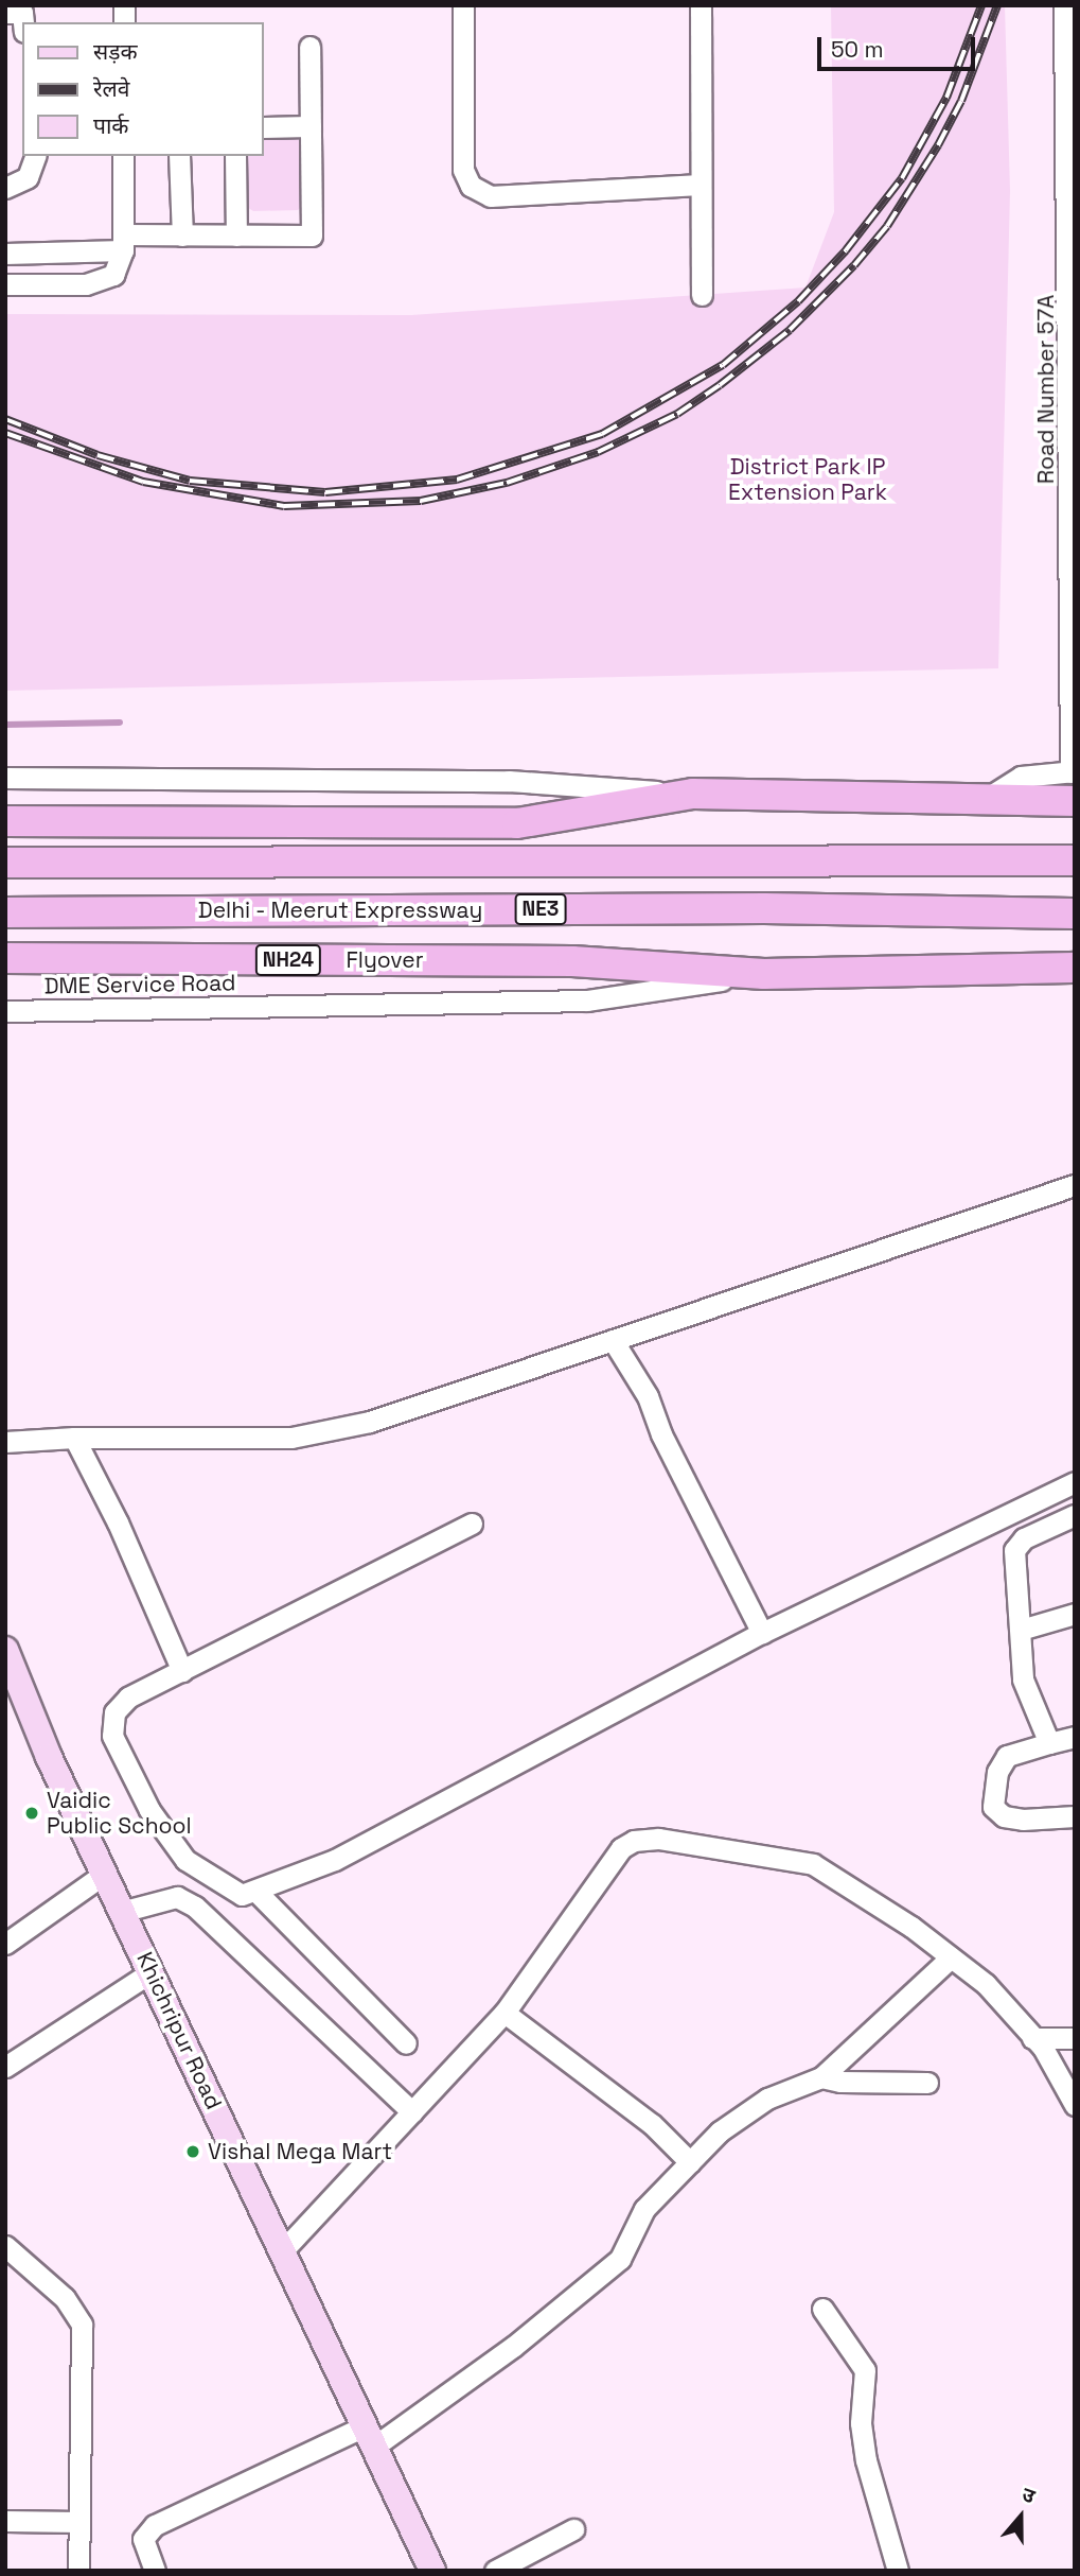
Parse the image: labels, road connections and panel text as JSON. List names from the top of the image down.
{
  "streets": {
    "highway": [
      "NE3",
      "Delhi - Meerut Expressway",
      "NH24",
      "Flyover"
    ],
    "main road": ["Khichripur Road"],
    "street": ["Road Number 57A", "DME Service Road"]
  },
  "crossings": [
    ["Flyover", "DME Service Road"]
  ],
  "parks": ["District Park IP Extension Park"],
  "places": ["Vaidic Public School", "Vishal Mega Mart"],
  "legend": ["सड़क", "रेलवे", "पार्क"],
  "scale_bar": "50 m",
  "north": "top"
}
